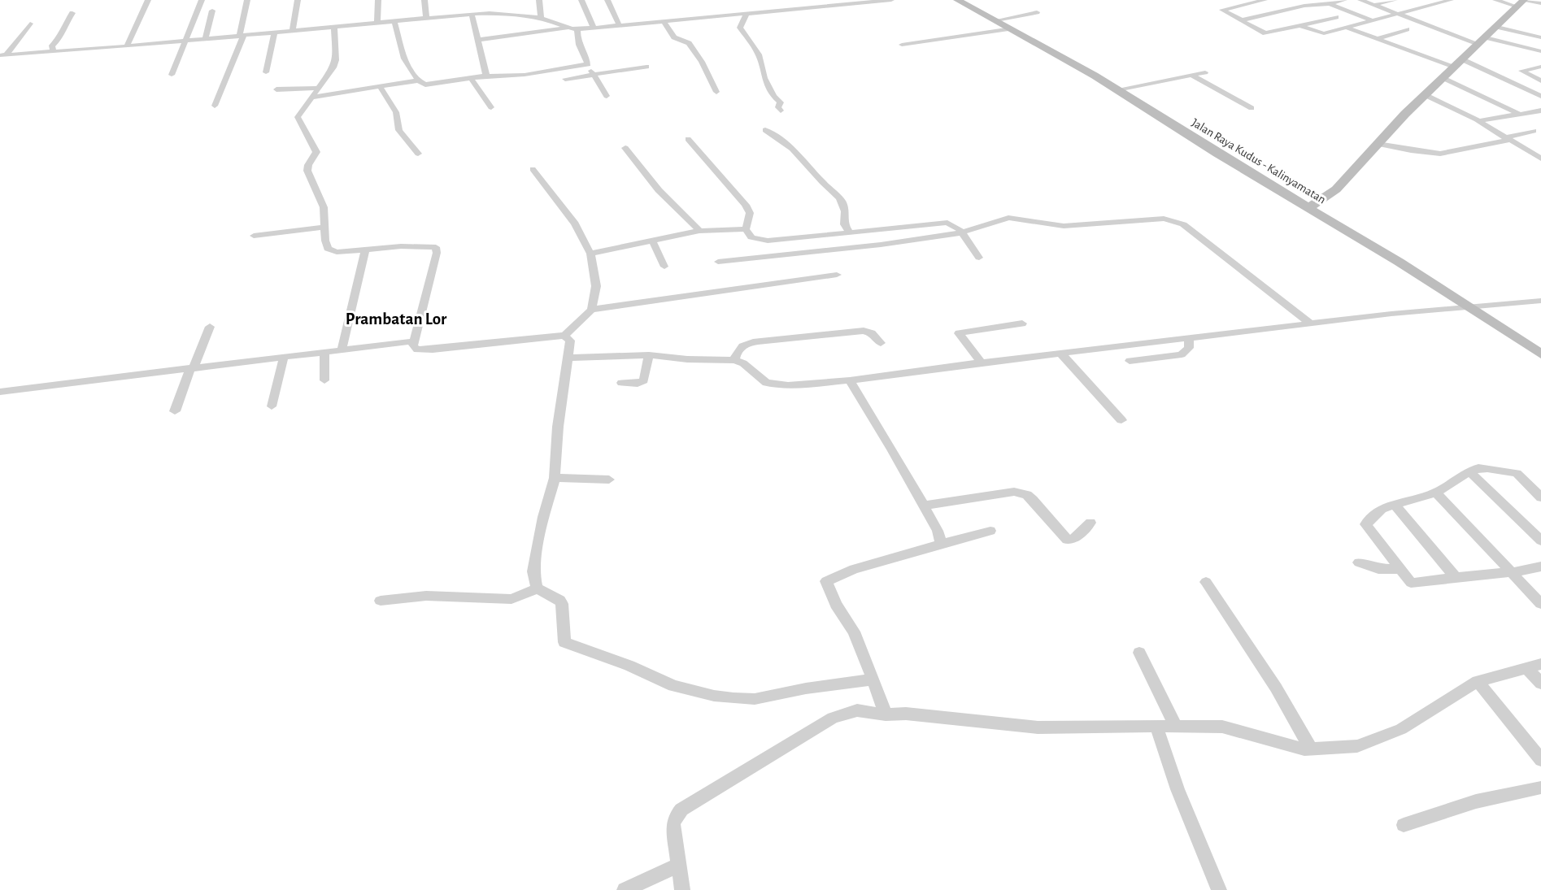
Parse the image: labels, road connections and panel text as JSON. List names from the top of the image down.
{
  "streets": {
    "main road": ["Jalan Raya Kudus - Kalinyamatan"]
  },
  "districts": ["Prambatan Lor"]
}
